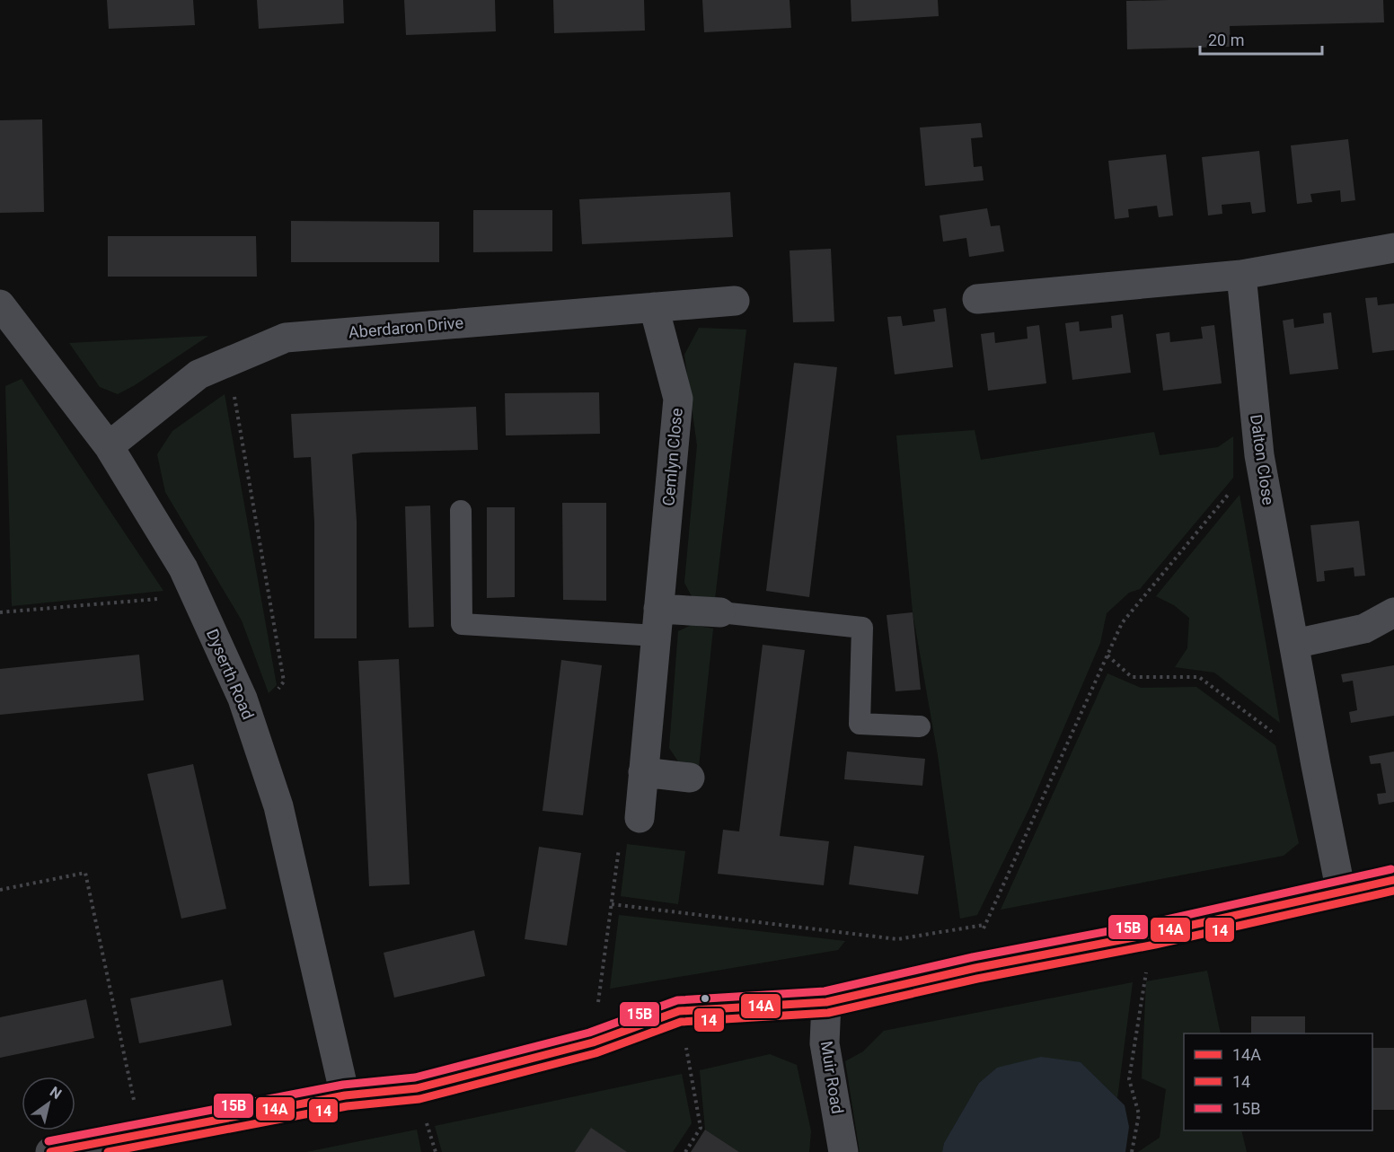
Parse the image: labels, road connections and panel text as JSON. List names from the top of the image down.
{
  "streets": {
    "street": [
      "Aberdaron Drive",
      "Cemlyn Close",
      "Dalton Close",
      "Dyserth Road",
      "Muir Road"
    ]
  },
  "crossings": [
    ["Aberdaron Drive", "Cemlyn Close"],
    ["Aberdaron Drive", "Dyserth Road"]
  ],
  "lines": ["transit line 15B", "transit line 14A", "transit line 14"],
  "legend": ["14A", "14", "15B"],
  "scale_bar": "20 m",
  "north": "top right"
}
